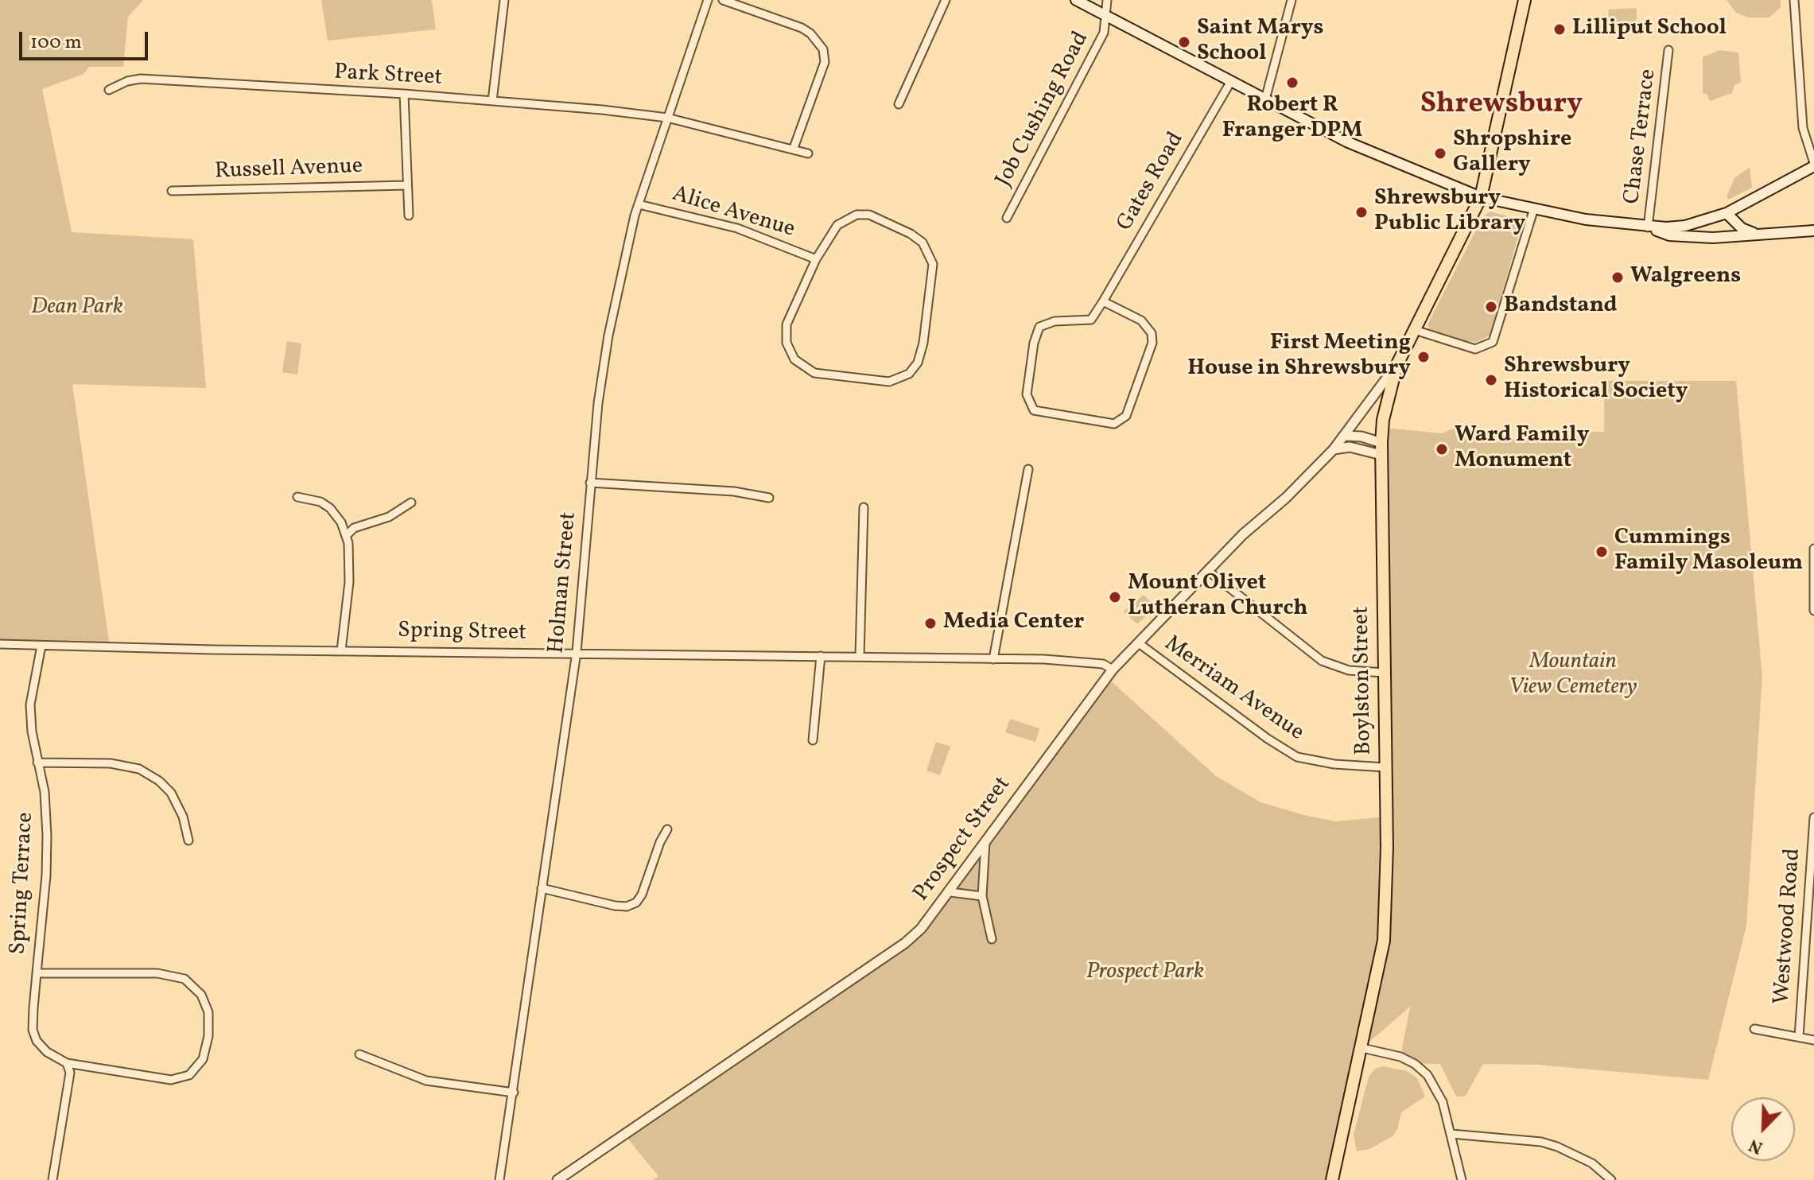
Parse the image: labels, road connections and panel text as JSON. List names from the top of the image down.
{
  "streets": {
    "main road": ["Boylston Street"],
    "street": [
      "Park Street",
      "Job Cushing Road",
      "Chase Terrace",
      "Russell Avenue",
      "Gates Road",
      "Alice Avenue",
      "Holman Street",
      "Spring Street",
      "Merriam Avenue",
      "Prospect Street",
      "Spring Terrace",
      "Westwood Road"
    ]
  },
  "crossings": [
    ["Park Street", "Holman Street"],
    ["Alice Avenue", "Holman Street"],
    ["Holman Street", "Spring Street"],
    ["Spring Street", "Prospect Street"],
    ["Spring Street", "Spring Terrace"],
    ["Boylston Street", "Merriam Avenue"],
    ["Boylston Street", "Prospect Street"],
    ["Merriam Avenue", "Prospect Street"]
  ],
  "districts": ["Shrewsbury"],
  "parks": ["Dean Park", "Mountain View Cemetery", "Prospect Park"],
  "places": [
    "Lilliput School",
    "Saint Marys School",
    "Robert R Franger DPM",
    "Shropshire Gallery",
    "Shrewsbury Public Library",
    "Walgreens",
    "Bandstand",
    "First Meeting House in Shrewsbury",
    "Shrewsbury Historical Society",
    "Ward Family Monument",
    "Cummings Family Masoleum",
    "Mount Olivet Lutheran Church",
    "Media Center"
  ],
  "scale_bar": "100 m",
  "north": "bottom left"
}
